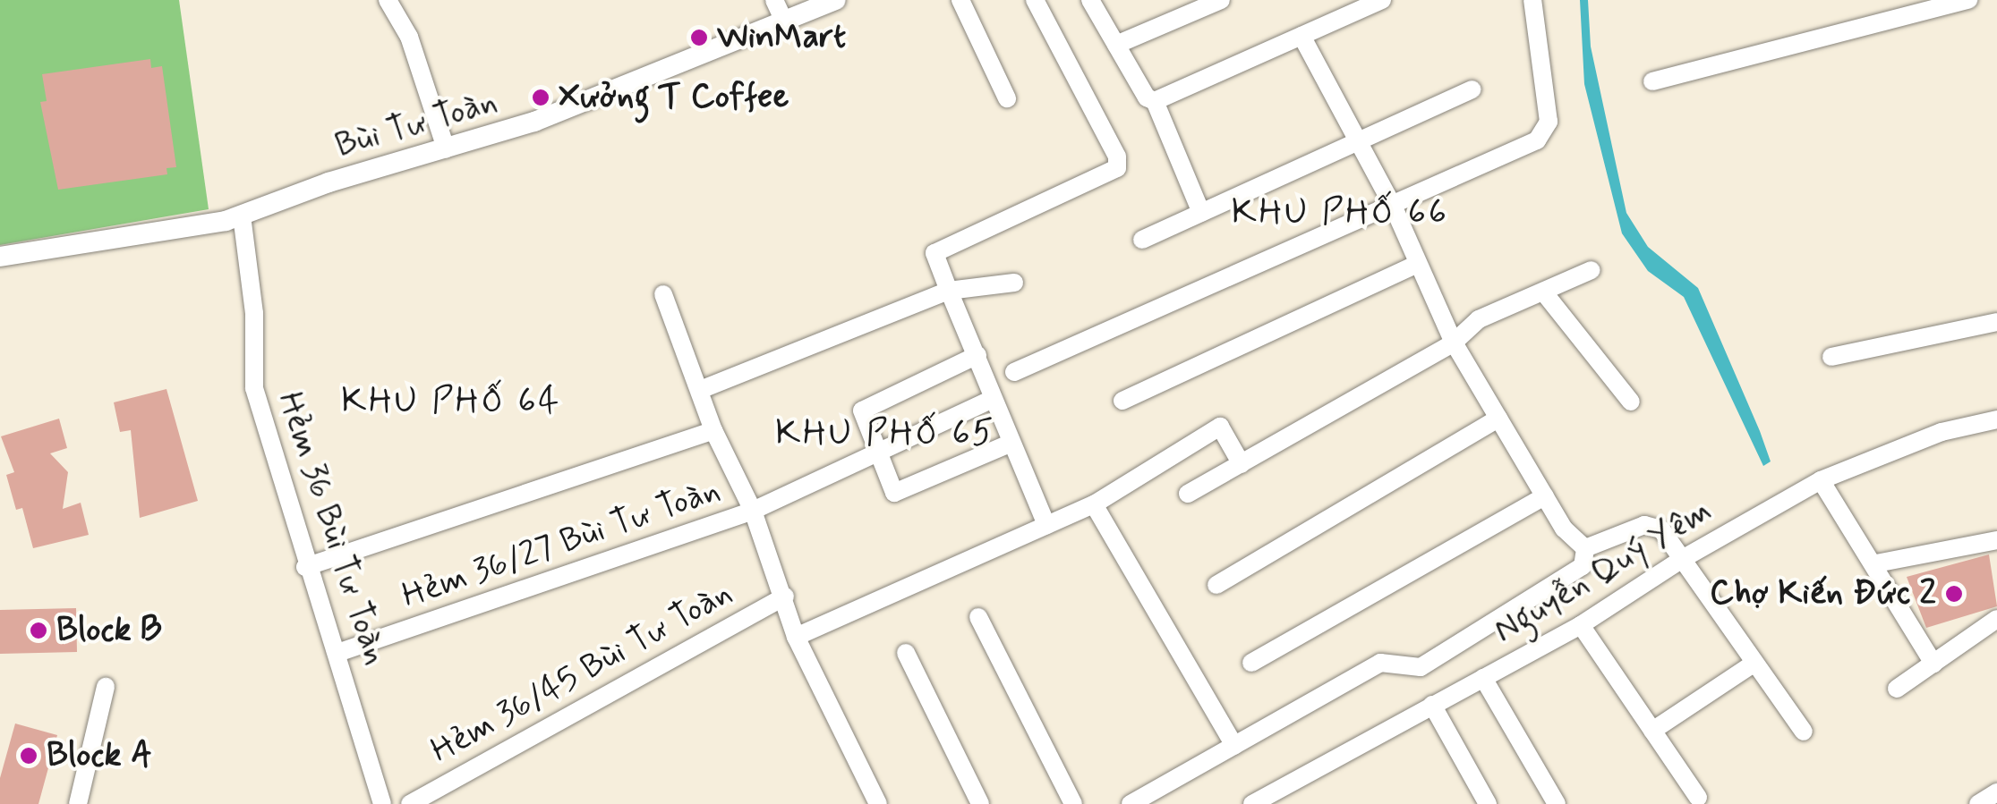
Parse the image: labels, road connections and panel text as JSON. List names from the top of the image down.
{
  "streets": {
    "street": [
      "Bùi Tư Toàn",
      "Hẻm 36 Bùi Tư Toàn",
      "Hẻm 36/27 Bùi Tư Toàn",
      "Nguyễn Quý Yêm",
      "Hẻm 36/45 Bùi Tư Toàn"
    ]
  },
  "crossings": [
    ["Bùi Tư Toàn", "Hẻm 36 Bùi Tư Toàn"],
    ["Hẻm 36 Bùi Tư Toàn", "Hẻm 36/27 Bùi Tư Toàn"]
  ],
  "districts": ["KHU PHỐ 66", "KHU PHỐ 64", "KHU PHỐ 65"],
  "places": [
    "WinMart",
    "Xưởng T Coffee",
    "Chợ Kiến Đức 2",
    "Block B",
    "Block A"
  ]
}
